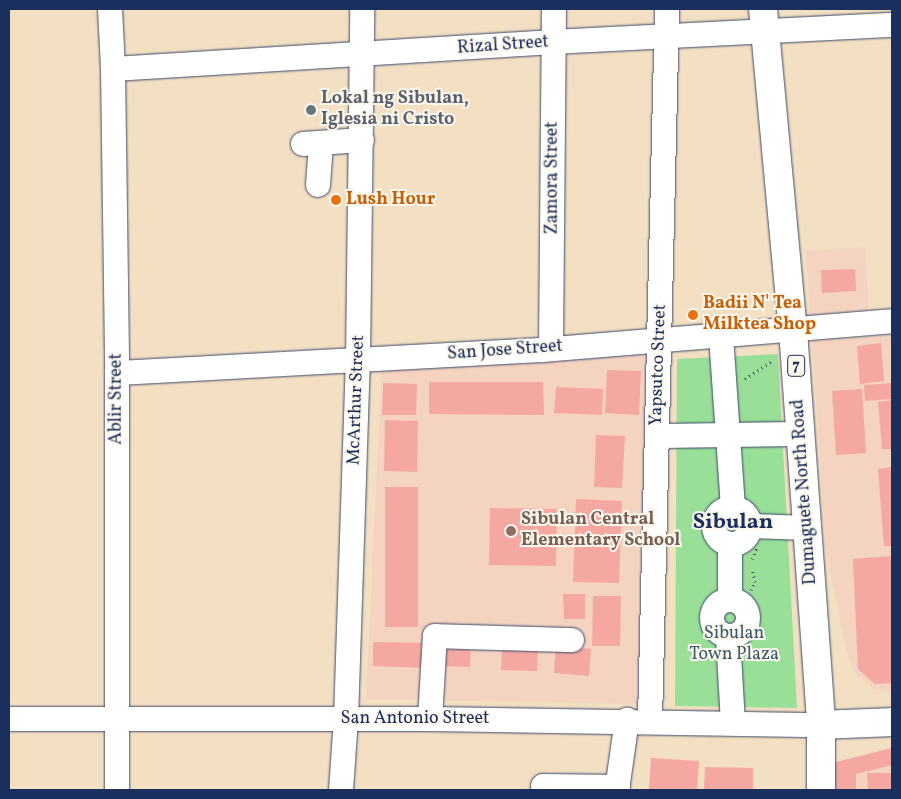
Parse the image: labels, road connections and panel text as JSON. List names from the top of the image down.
{
  "streets": {
    "highway": ["7", "Dumaguete North Road"],
    "street": [
      "Rizal Street",
      "Zamora Street",
      "San Jose Street",
      "Yapsutco Street",
      "Ablir Street",
      "McArthur Street",
      "San Antonio Street"
    ]
  },
  "crossings": [
    ["Rizal Street", "Zamora Street"],
    ["Rizal Street", "Yapsutco Street"],
    ["Rizal Street", "Ablir Street"],
    ["Rizal Street", "McArthur Street"],
    ["Rizal Street", "Dumaguete North Road"],
    ["Zamora Street", "San Jose Street"],
    ["San Jose Street", "Yapsutco Street"],
    ["San Jose Street", "Ablir Street"],
    ["San Jose Street", "McArthur Street"],
    ["San Jose Street", "Dumaguete North Road"],
    ["Yapsutco Street", "San Antonio Street"],
    ["Ablir Street", "San Antonio Street"],
    ["McArthur Street", "San Antonio Street"],
    ["Dumaguete North Road", "San Antonio Street"]
  ],
  "districts": ["Sibulan"],
  "parks": ["Sibulan Town Plaza"],
  "places": [
    "Lokal ng Sibulan, Iglesia ni Cristo",
    "Lush Hour",
    "Badii N' Tea Milktea Shop",
    "Sibulan Central Elementary School"
  ]
}
